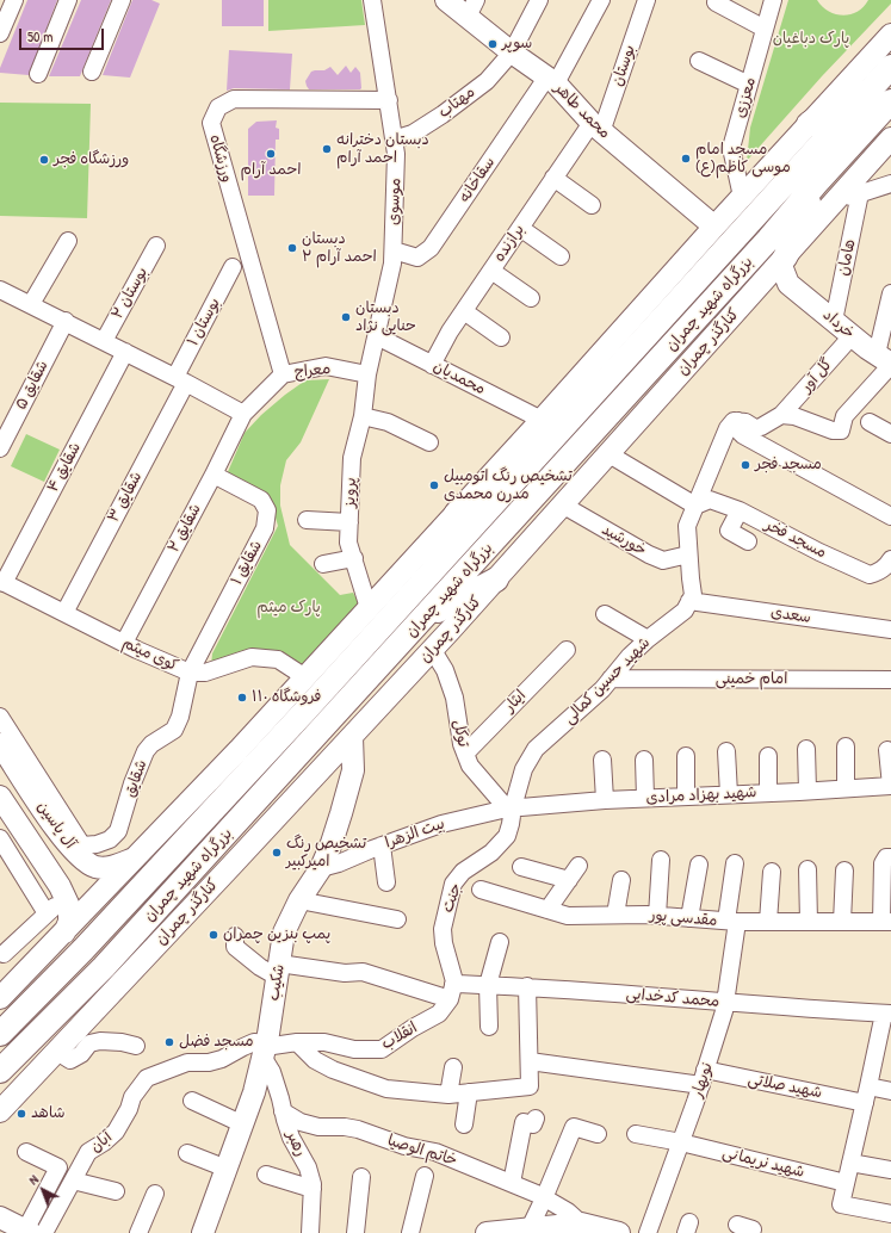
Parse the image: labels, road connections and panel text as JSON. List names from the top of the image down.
{
  "streets": {
    "highway": ["بزرگراه شهید چمران"],
    "main road": [
      "محمد طاهر",
      "خرداد",
      "کنارگذر چمران",
      "آل یاسین",
      "شکیب"
    ],
    "street": [
      "بوستان",
      "معززی",
      "مهتاب",
      "ورزشگاه",
      "سقاخانه",
      "موسوی",
      "برازنده",
      "هامان",
      "بوستان ۲",
      "بوستان ۱",
      "معراج",
      "گل آور",
      "محمدیان",
      "شقایق ۵",
      "شقایق ۴",
      "پرویز",
      "شقایق ۳",
      "شقایق ۲",
      "مسجد فخر",
      "خورشید",
      "شقایق ۱",
      "سعدی",
      "کوی میثم",
      "امام خمینی",
      "شهید حسین کمالی",
      "ایثار",
      "توکل",
      "شقایق",
      "شهید بهزاد مرادی",
      "بیت الزهرا",
      "جنت",
      "مقدسی پور",
      "محمد کدخدایی",
      "انقلاب",
      "نوبهار",
      "شهید صلاتی",
      "آبان",
      "رهبر",
      "خاتم الوصیا",
      "شهید نریمانی"
    ]
  },
  "crossings": [
    ["بوستان", "محمد طاهر"],
    ["بوستان", "برازنده"],
    ["مهتاب", "محمد طاهر"],
    ["مهتاب", "موسوی"],
    ["محمد طاهر", "سقاخانه"],
    ["محمد طاهر", "برازنده"],
    ["ورزشگاه", "موسوی"],
    ["ورزشگاه", "معراج"],
    ["سقاخانه", "موسوی"],
    ["موسوی", "معراج"],
    ["موسوی", "محمدیان"],
    ["موسوی", "پرویز"],
    ["برازنده", "محمدیان"],
    ["هامان", "خرداد"],
    ["هامان", "کنارگذر چمران"],
    ["بوستان ۱", "شقایق ۳"],
    ["خرداد", "گل آور"],
    ["کنارگذر چمران", "خورشید"],
    ["کنارگذر چمران", "توکل"],
    ["کنارگذر چمران", "شکیب"],
    ["معراج", "پرویز"],
    ["معراج", "شقایق ۲"],
    ["شقایق ۴", "کوی میثم"],
    ["شقایق ۳", "کوی میثم"],
    ["شقایق ۲", "شقایق ۱"],
    ["شقایق ۲", "کوی میثم"],
    ["شقایق ۱", "کوی میثم"],
    ["شقایق ۱", "شقایق"],
    ["سعدی", "شهید حسین کمالی"],
    ["کوی میثم", "شقایق"],
    ["امام خمینی", "شهید حسین کمالی"],
    ["شهید حسین کمالی", "توکل"],
    ["شهید حسین کمالی", "شهید بهزاد مرادی"],
    ["شهید حسین کمالی", "بیت الزهرا"],
    ["شهید حسین کمالی", "جنت"],
    ["ایثار", "توکل"],
    ["توکل", "شهید بهزاد مرادی"],
    ["توکل", "بیت الزهرا"],
    ["توکل", "جنت"],
    ["شقایق", "آل یاسین"],
    ["شهید بهزاد مرادی", "بیت الزهرا"],
    ["شهید بهزاد مرادی", "جنت"],
    ["بیت الزهرا", "جنت"],
    ["بیت الزهرا", "شکیب"],
    ["جنت", "محمد کدخدایی"],
    ["جنت", "انقلاب"],
    ["مقدسی پور", "نوبهار"],
    ["شکیب", "محمد کدخدایی"],
    ["شکیب", "انقلاب"],
    ["شکیب", "رهبر"],
    ["محمد کدخدایی", "انقلاب"],
    ["محمد کدخدایی", "نوبهار"],
    ["انقلاب", "آبان"],
    ["انقلاب", "رهبر"],
    ["نوبهار", "شهید صلاتی"],
    ["نوبهار", "شهید نریمانی"],
    ["رهبر", "خاتم الوصیا"]
  ],
  "parks": ["پارک دباغیان", "پارک میثم"],
  "places": [
    "سوپر",
    "دبستان دخترانه احمد آرام",
    "احمد آرام",
    "مسجد امام موسی کاظم(ع)",
    "ورزشگاه فجر",
    "دبستان احمد آرام ۲",
    "دبستان حنایی نژاد",
    "مسجد فجر",
    "تشخیص رنگ اتومبیل مدرن محمدی",
    "فروشگاه ۱۱۰",
    "تشخیص رنگ امیرکبیر",
    "پمپ بنزین چمران",
    "مسجد فضل",
    "شاهد"
  ],
  "scale_bar": "50 m",
  "north": "top left"
}
